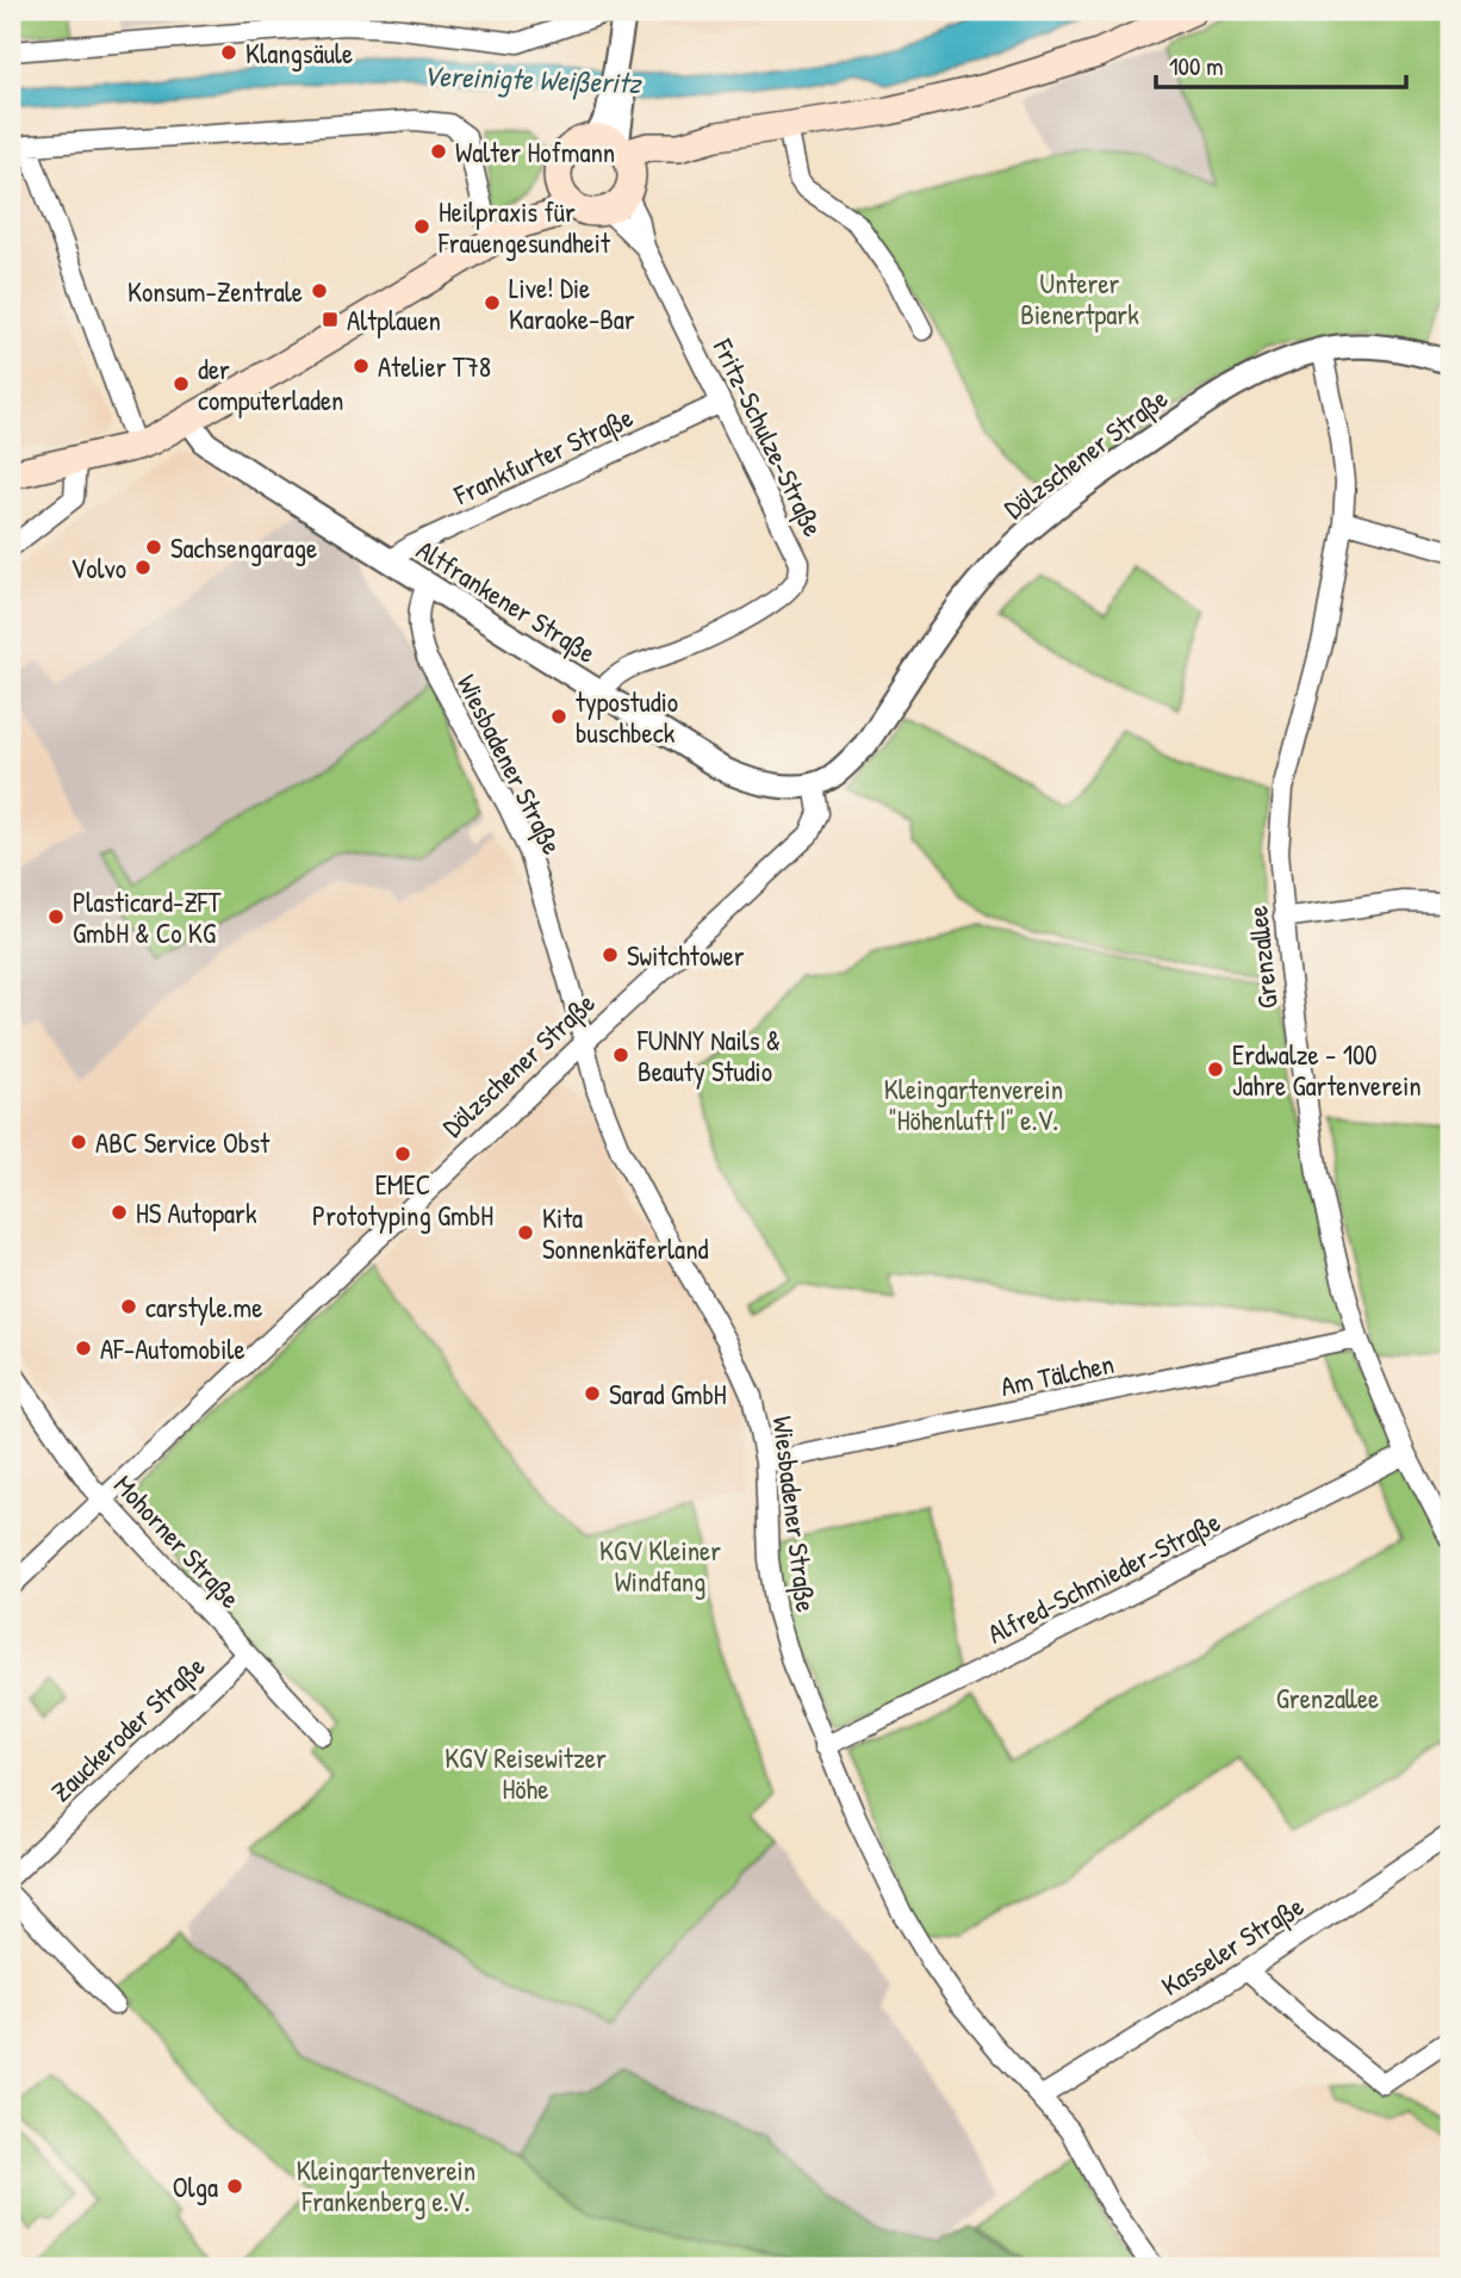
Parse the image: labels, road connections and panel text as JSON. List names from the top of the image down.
{
  "streets": {
    "street": [
      "Fritz-Schulze-Straße",
      "Dölzschener Straße",
      "Frankfurter Straße",
      "Altfrankener Straße",
      "Wiesbadener Straße",
      "Grenzallee",
      "Am Tälchen",
      "Mohorner Straße",
      "Alfred-Schmieder-Straße",
      "Zauckeroder Straße",
      "Kasseler Straße"
    ]
  },
  "crossings": [
    ["Fritz-Schulze-Straße", "Frankfurter Straße"],
    ["Fritz-Schulze-Straße", "Altfrankener Straße"],
    ["Dölzschener Straße", "Altfrankener Straße"],
    ["Dölzschener Straße", "Wiesbadener Straße"],
    ["Dölzschener Straße", "Grenzallee"],
    ["Dölzschener Straße", "Mohorner Straße"],
    ["Frankfurter Straße", "Altfrankener Straße"],
    ["Altfrankener Straße", "Wiesbadener Straße"],
    ["Wiesbadener Straße", "Am Tälchen"],
    ["Wiesbadener Straße", "Alfred-Schmieder-Straße"],
    ["Wiesbadener Straße", "Kasseler Straße"],
    ["Grenzallee", "Am Tälchen"],
    ["Grenzallee", "Alfred-Schmieder-Straße"],
    ["Mohorner Straße", "Zauckeroder Straße"]
  ],
  "water": ["Vereinigte Weißeritz"],
  "parks": [
    "Unterer Bienertpark",
    "Kleingartenverein \"Höhenluft I\" e.V.",
    "KGV Kleiner Windfang",
    "Grenzallee",
    "KGV Reisewitzer Höhe",
    "Kleingartenverein Frankenberg e.V."
  ],
  "places": {
    "other": [
      "Klangsäule",
      "Walter Hofmann",
      "Heilpraxis für Frauengesundheit",
      "Konsum-Zentrale",
      "Live! Die Karaoke-Bar",
      "Atelier T78",
      "der computerladen",
      "Sachsengarage",
      "Volvo",
      "typostudio buschbeck",
      "Plasticard-ZFT GmbH & Co KG",
      "Switchtower",
      "FUNNY Nails & Beauty Studio",
      "Erdwalze - 100 Jahre Gartenverein",
      "ABC Service Obst",
      "EMEC Prototyping GmbH",
      "HS Autopark",
      "Kita Sonnenkäferland",
      "carstyle.me",
      "AF-Automobile",
      "Sarad GmbH",
      "Olga"
    ],
    "transit": ["Altplauen"]
  },
  "scale_bar": "100 m"
}
